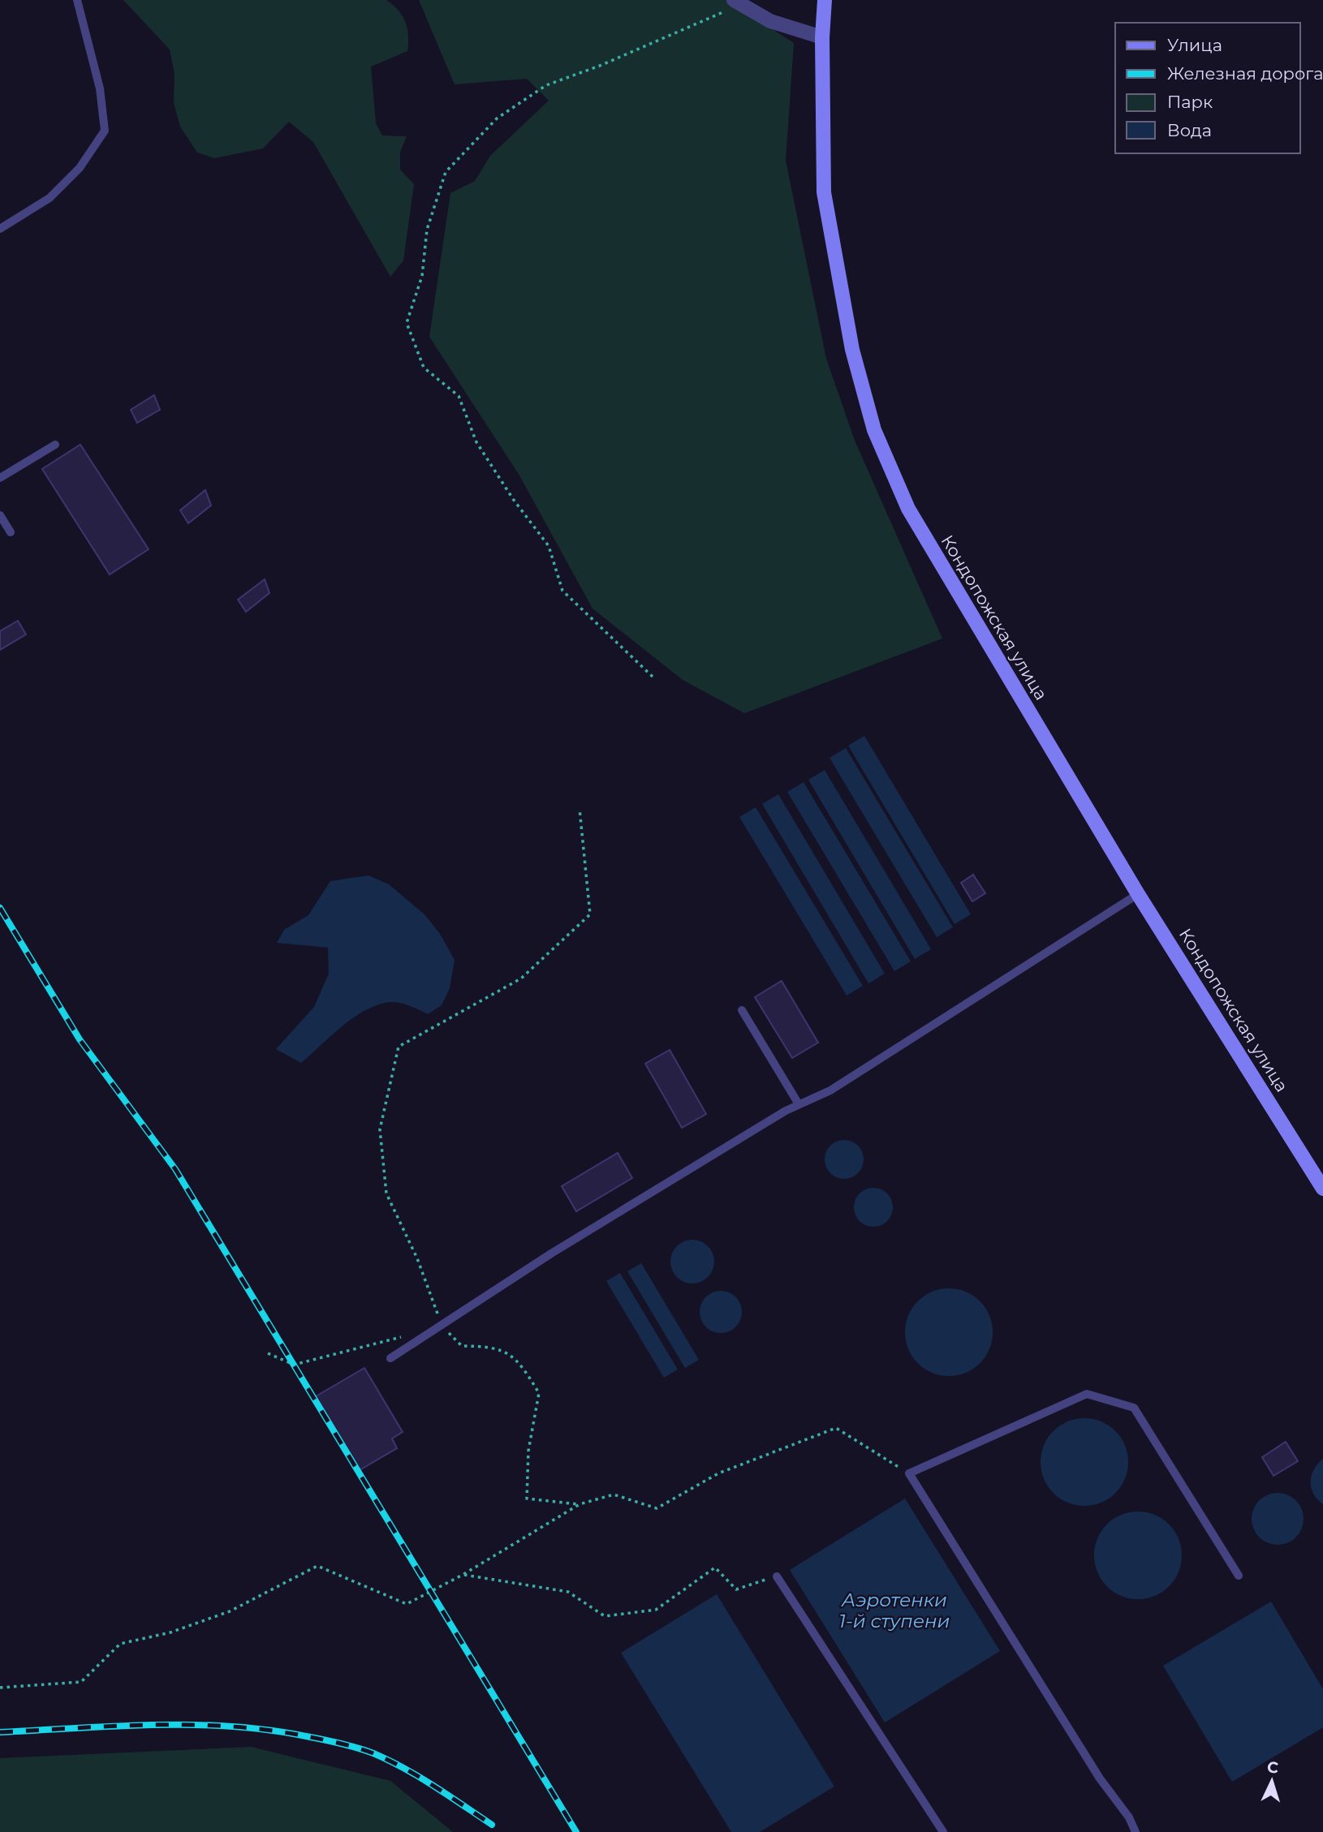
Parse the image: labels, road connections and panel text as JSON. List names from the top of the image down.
{
  "streets": {
    "street": ["Кондопожская улица"]
  },
  "water": ["Аэротенки 1-й ступени"],
  "legend": [
    "Улица",
    "Железная дорога",
    "Парк",
    "Вода"
  ],
  "north": "top"
}
